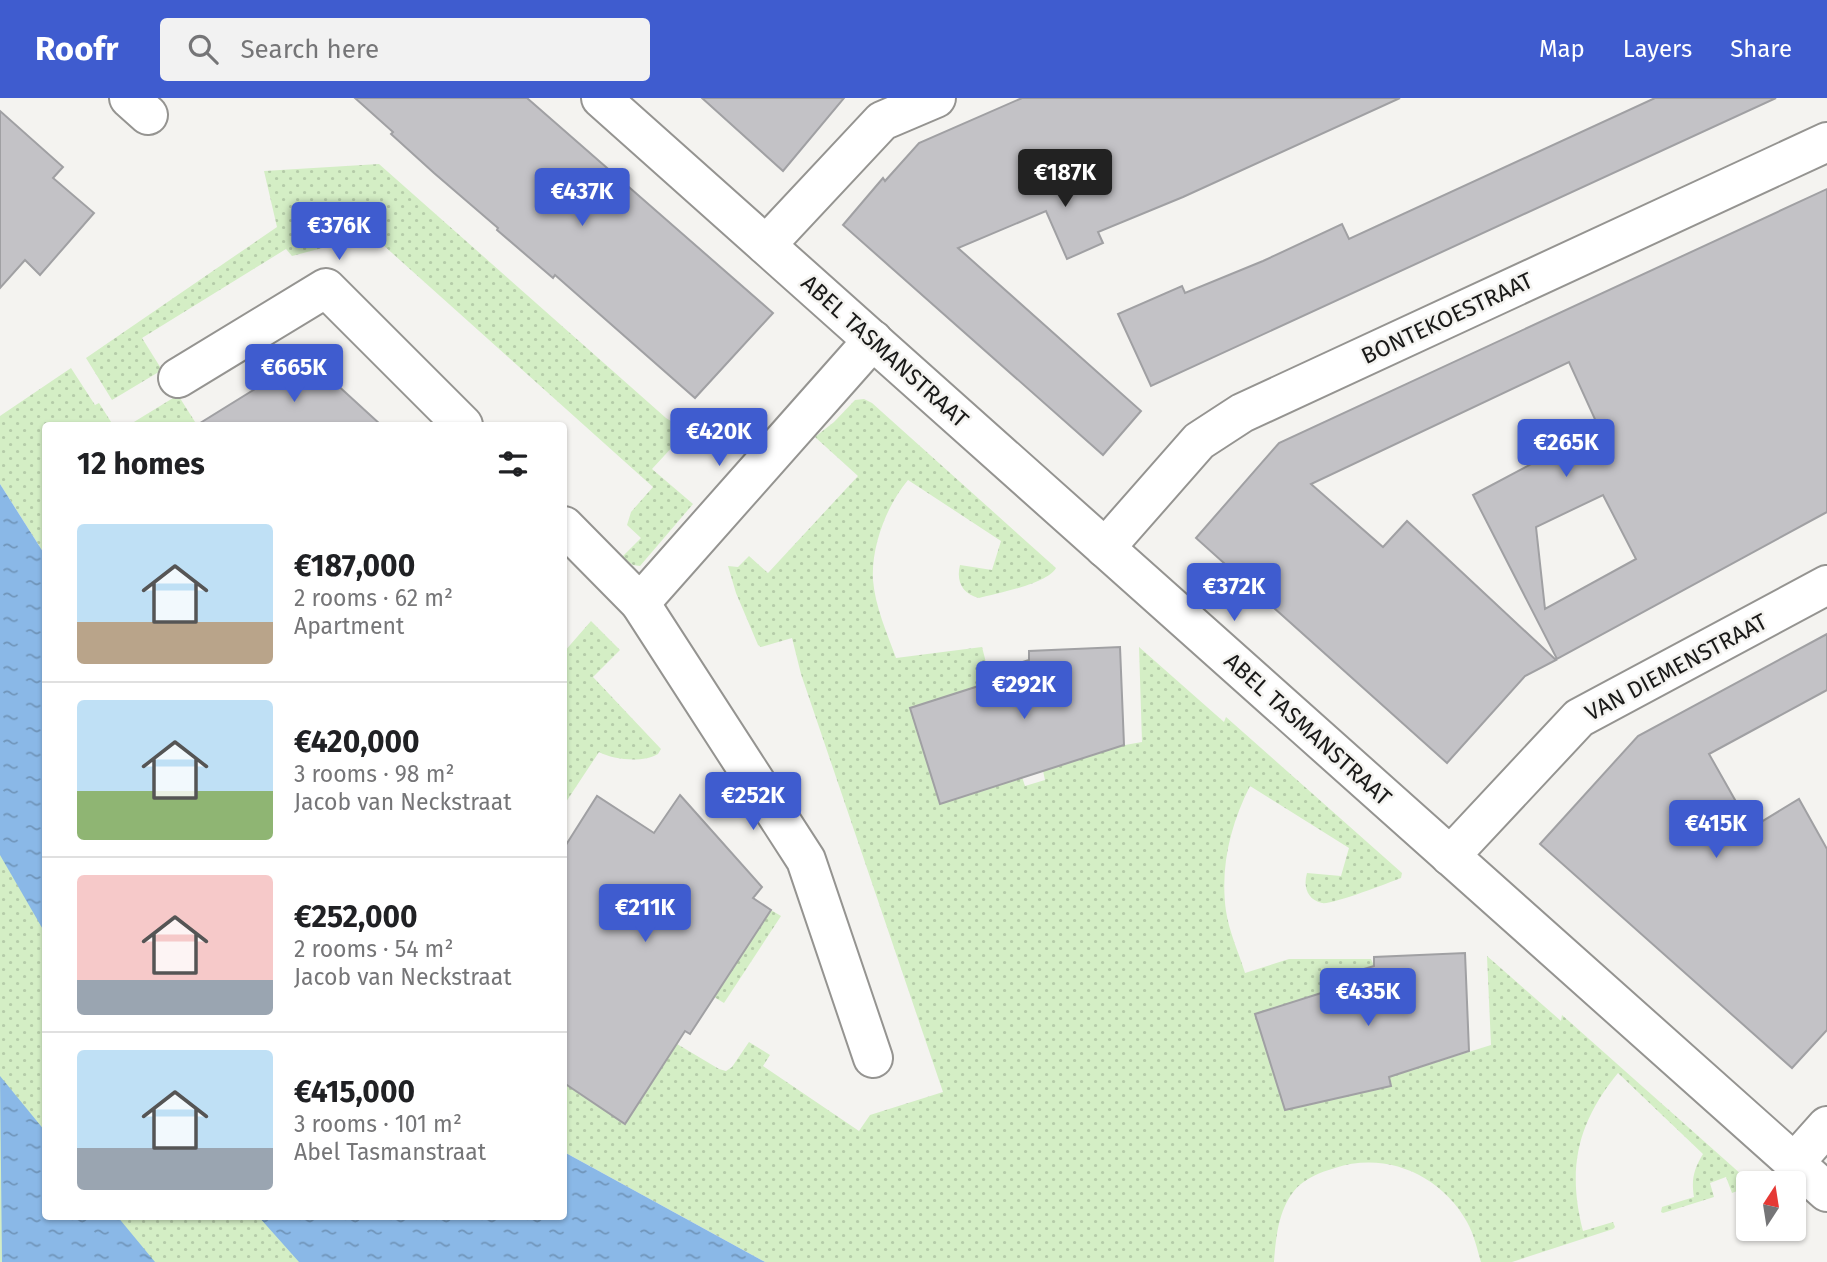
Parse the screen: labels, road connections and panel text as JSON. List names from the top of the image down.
{
  "streets": {
    "street": ["BONTEKOESTRAAT", "ABEL TASMANSTRAAT", "VAN DIEMENSTRAAT"]
  },
  "crossings": [
    ["BONTEKOESTRAAT", "ABEL TASMANSTRAAT"],
    ["ABEL TASMANSTRAAT", "VAN DIEMENSTRAAT"]
  ],
  "north": "top",
  "page": {
    "header": "Roofr",
    "search": "Search here",
    "nav": ["Map", "Layers", "Share"],
    "price": [
      "€187K",
      "€437K",
      "€376K",
      "€665K",
      "€420K",
      "€265K",
      "€372K",
      "€292K",
      "€252K",
      "€415K",
      "€211K",
      "€435K"
    ],
    "heading": "12 homes",
    "list": [
      {
        "name": "€187,000",
        "note": "2 rooms · 62 m² · Apartment"
      },
      {
        "name": "€420,000",
        "note": "3 rooms · 98 m² · Jacob van Neckstraat"
      },
      {
        "name": "€252,000",
        "note": "2 rooms · 54 m² · Jacob van Neckstraat"
      },
      {
        "name": "€415,000",
        "note": "3 rooms · 101 m² · Abel Tasmanstraat"
      }
    ]
  }
}
